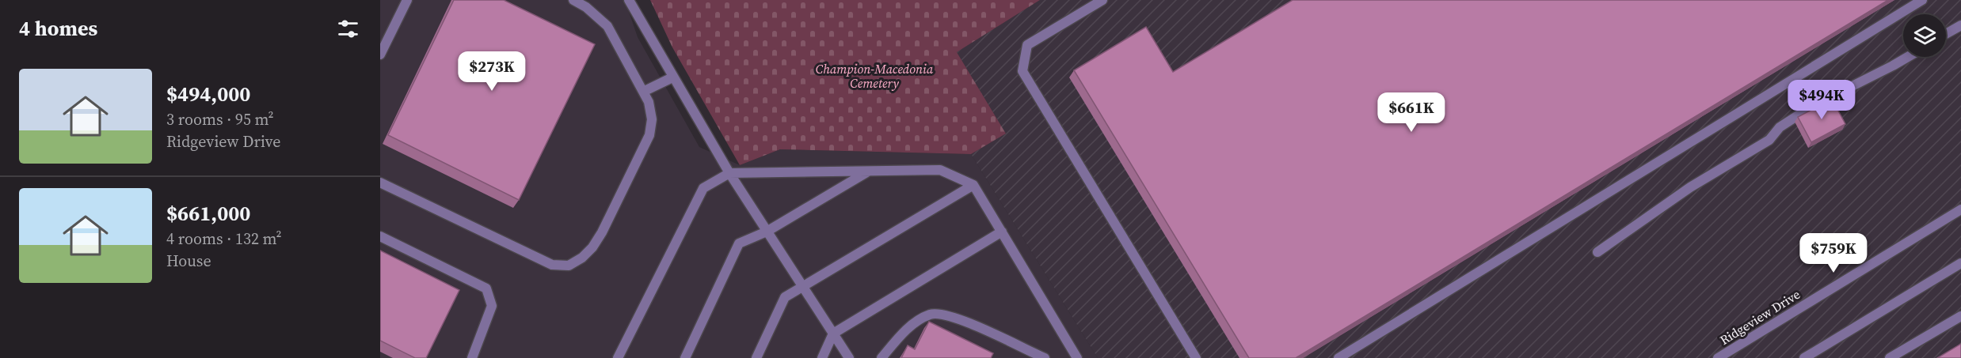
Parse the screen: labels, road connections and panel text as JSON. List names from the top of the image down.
{
  "streets": {
    "street": ["Ridgeview Drive"]
  },
  "parks": ["Champion-Macedonia Cemetery"],
  "page": {
    "heading": "4 homes",
    "price": [
      "$273K",
      "$494K",
      "$661K",
      "$759K"
    ],
    "list": [
      {
        "name": "$494,000",
        "note": "3 rooms · 95 m² · Ridgeview Drive"
      },
      {
        "name": "$661,000",
        "note": "4 rooms · 132 m² · House"
      }
    ]
  }
}
